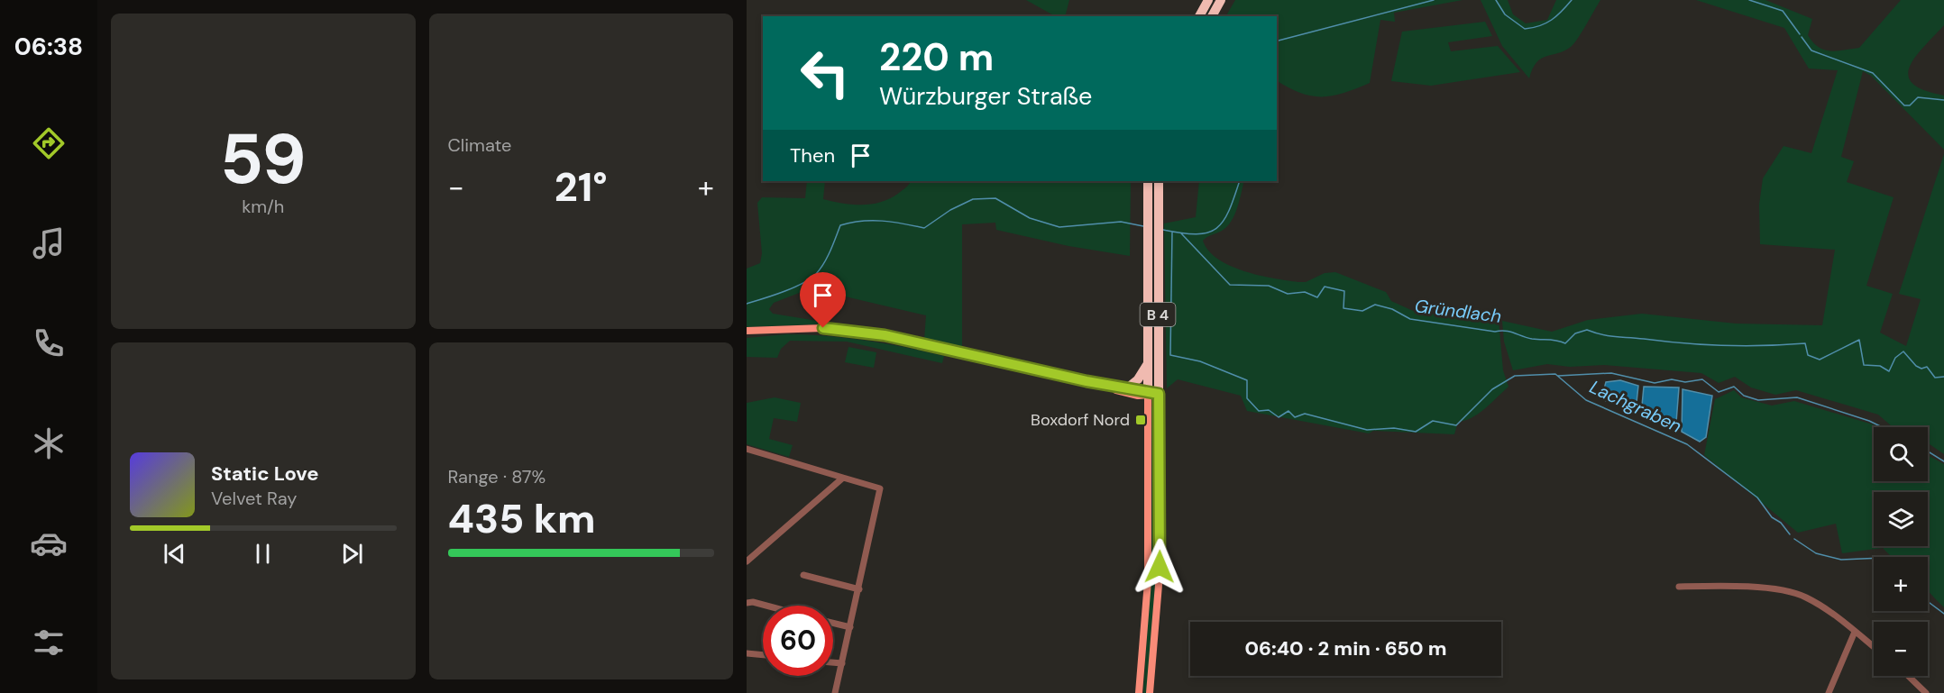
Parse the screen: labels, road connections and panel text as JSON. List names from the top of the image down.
{
  "streets": {
    "highway": ["B 4"]
  },
  "water": ["Gründlach", "Lachgraben"],
  "places": {
    "transit": ["Boxdorf Nord"]
  },
  "page": {
    "tabs": "06:38",
    "tile": [
      ["59", "km/h"],
      "Climate",
      ["Range · 87%", "435 km"]
    ],
    "turn": ["220 m", "Würzburger Straße"],
    "then": "Then",
    "heat": ["−", "21°", "+"],
    "map_buttons": ["+", "−"],
    "song": ["Static Love", "Velvet Ray"],
    "limit": "60",
    "trip": "06:40 · 2 min · 650 m"
  }
}
